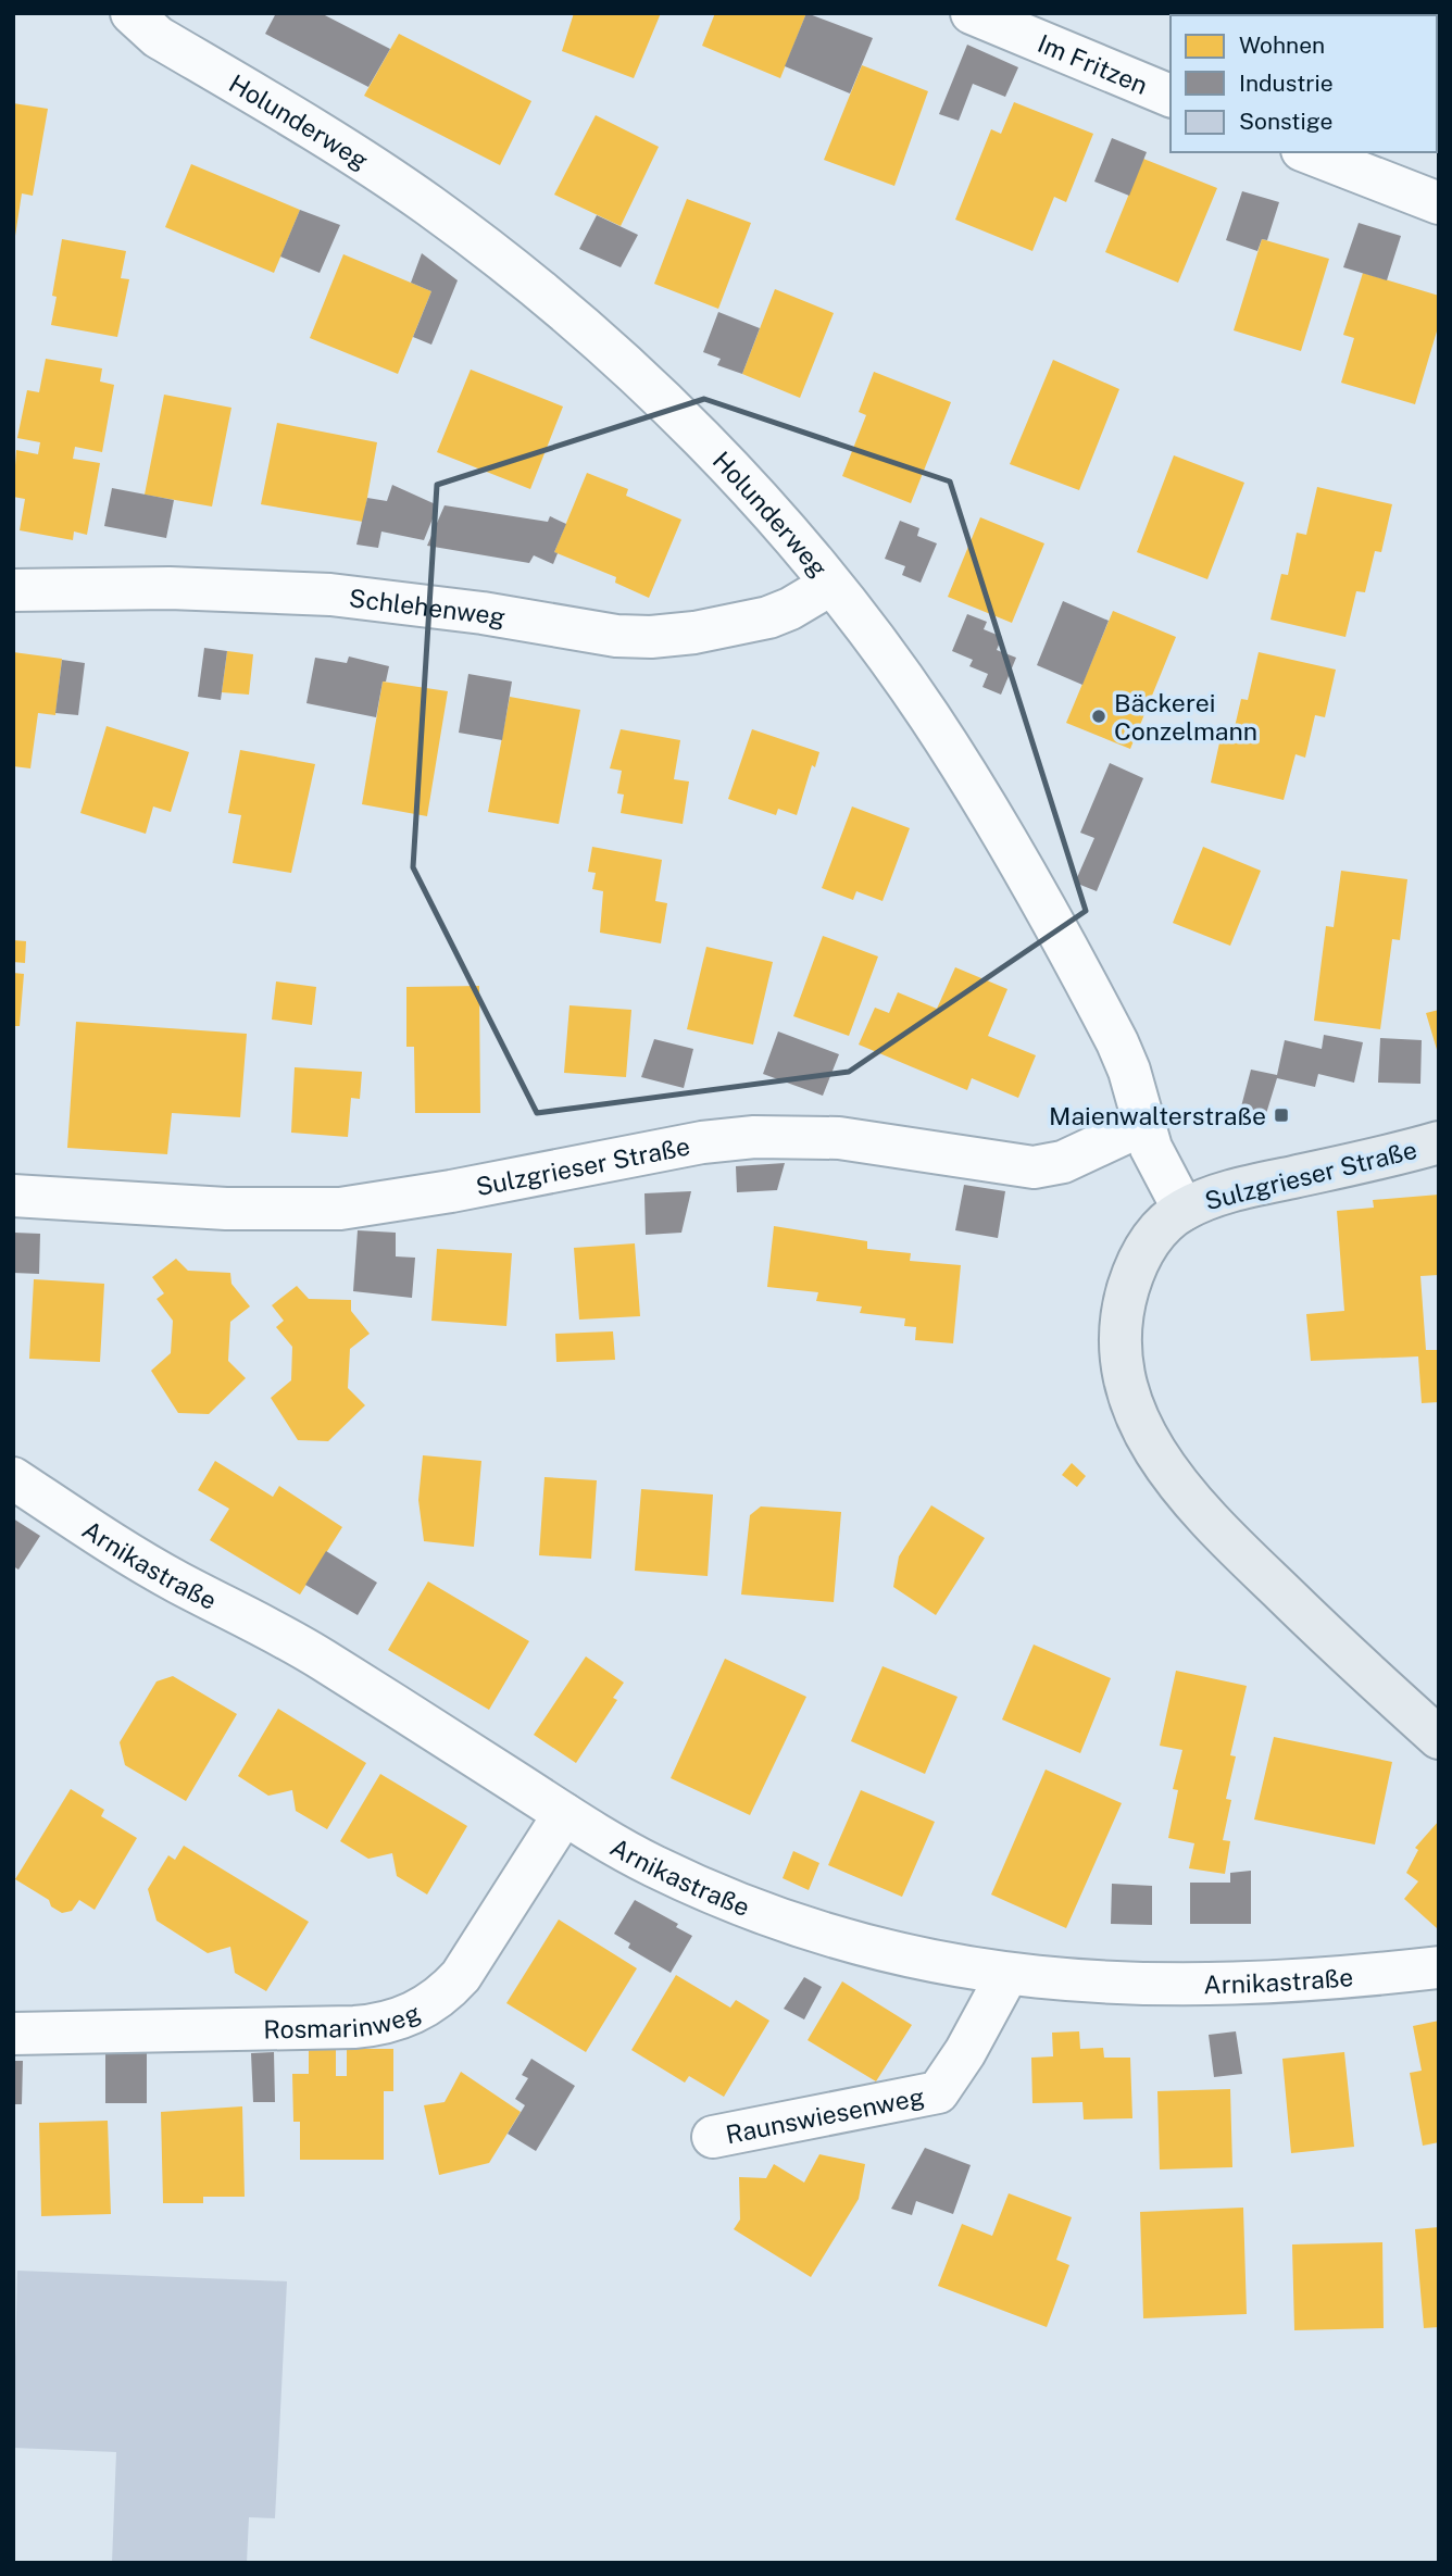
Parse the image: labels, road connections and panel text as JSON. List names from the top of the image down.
{
  "streets": {
    "main road": ["Sulzgrieser Straße"],
    "street": [
      "Im Fritzen",
      "Holunderweg",
      "Schlehenweg",
      "Arnikastraße",
      "Rosmarinweg",
      "Raunswiesenweg"
    ]
  },
  "crossings": [
    ["Holunderweg", "Schlehenweg"],
    ["Holunderweg", "Sulzgrieser Straße"],
    ["Arnikastraße", "Rosmarinweg"],
    ["Arnikastraße", "Raunswiesenweg"]
  ],
  "places": {
    "other": ["Bäckerei Conzelmann"],
    "transit": ["Maienwalterstraße"]
  },
  "legend": ["Wohnen", "Industrie", "Sonstige"]
}
